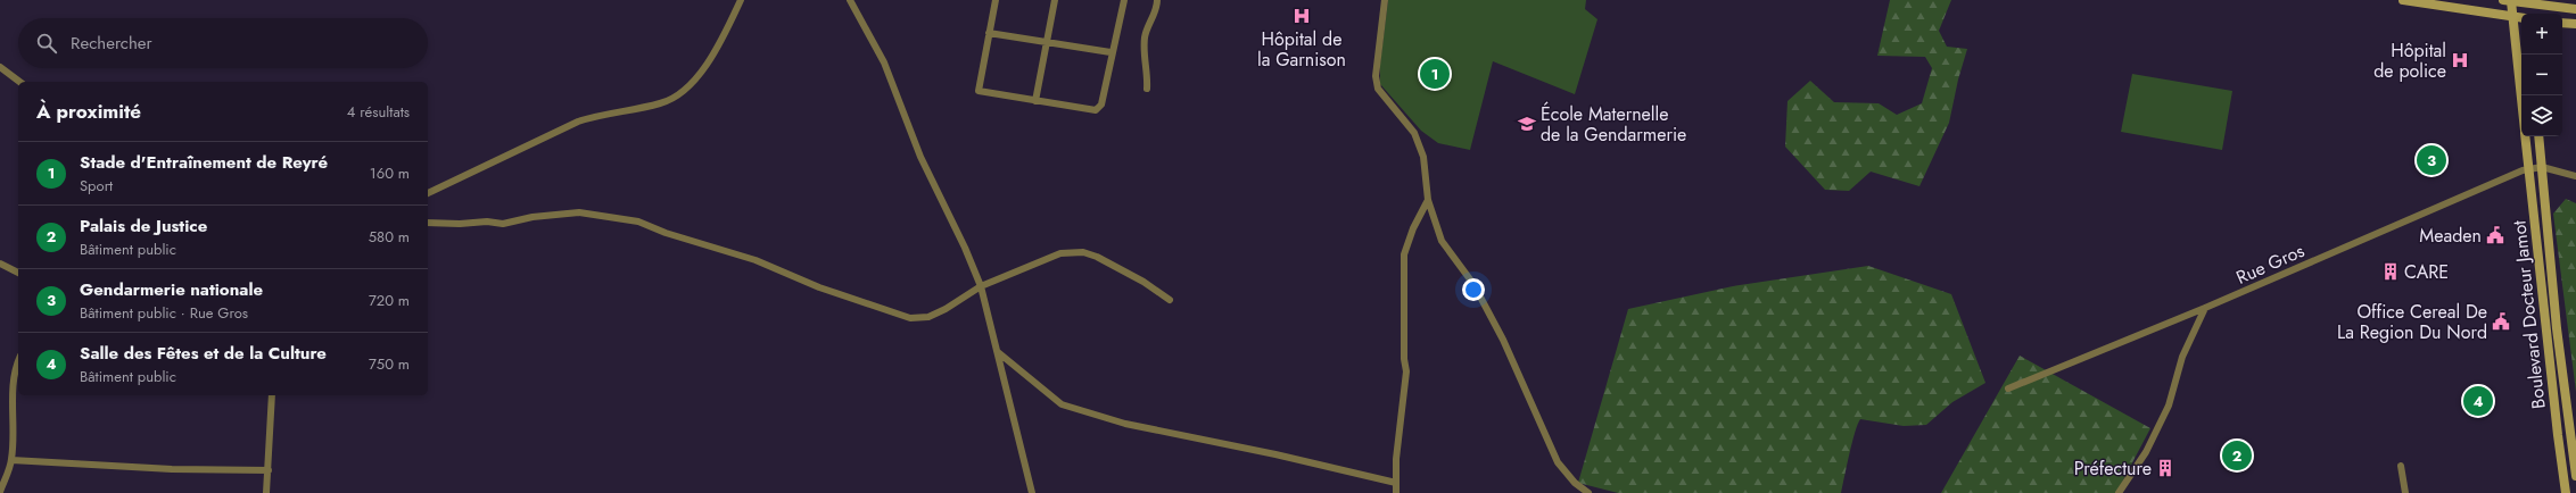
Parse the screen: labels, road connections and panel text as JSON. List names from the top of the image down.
{
  "streets": {
    "main road": ["Boulevard Docteur Jamot"],
    "street": ["Rue Gros"]
  },
  "crossings": [
    ["Rue Gros", "Boulevard Docteur Jamot"]
  ],
  "places": {
    "hospital": ["Hôpital de la Garnison", "Hôpital de police"],
    "school or university": ["École Maternelle de la Gendarmerie"],
    "public building": ["Meaden", "Office Cereal De La Region Du Nord"],
    "building": ["CARE", "Préfecture"]
  },
  "page": {
    "map_buttons": ["+", "−"],
    "search": "Rechercher",
    "pins": [
      "1",
      "3",
      "4",
      "2"
    ],
    "heading": ["À proximité", "4 résultats"],
    "list": [
      {
        "mark": "1",
        "name": "Stade d'Entraînement de Reyré",
        "note": "Sport",
        "value": "160 m"
      },
      {
        "mark": "2",
        "name": "Palais de Justice",
        "note": "Bâtiment public",
        "value": "580 m"
      },
      {
        "mark": "3",
        "name": "Gendarmerie nationale",
        "note": "Bâtiment public · Rue Gros",
        "value": "720 m"
      },
      {
        "mark": "4",
        "name": "Salle des Fêtes et de la Culture",
        "note": "Bâtiment public",
        "value": "750 m"
      }
    ]
  }
}
